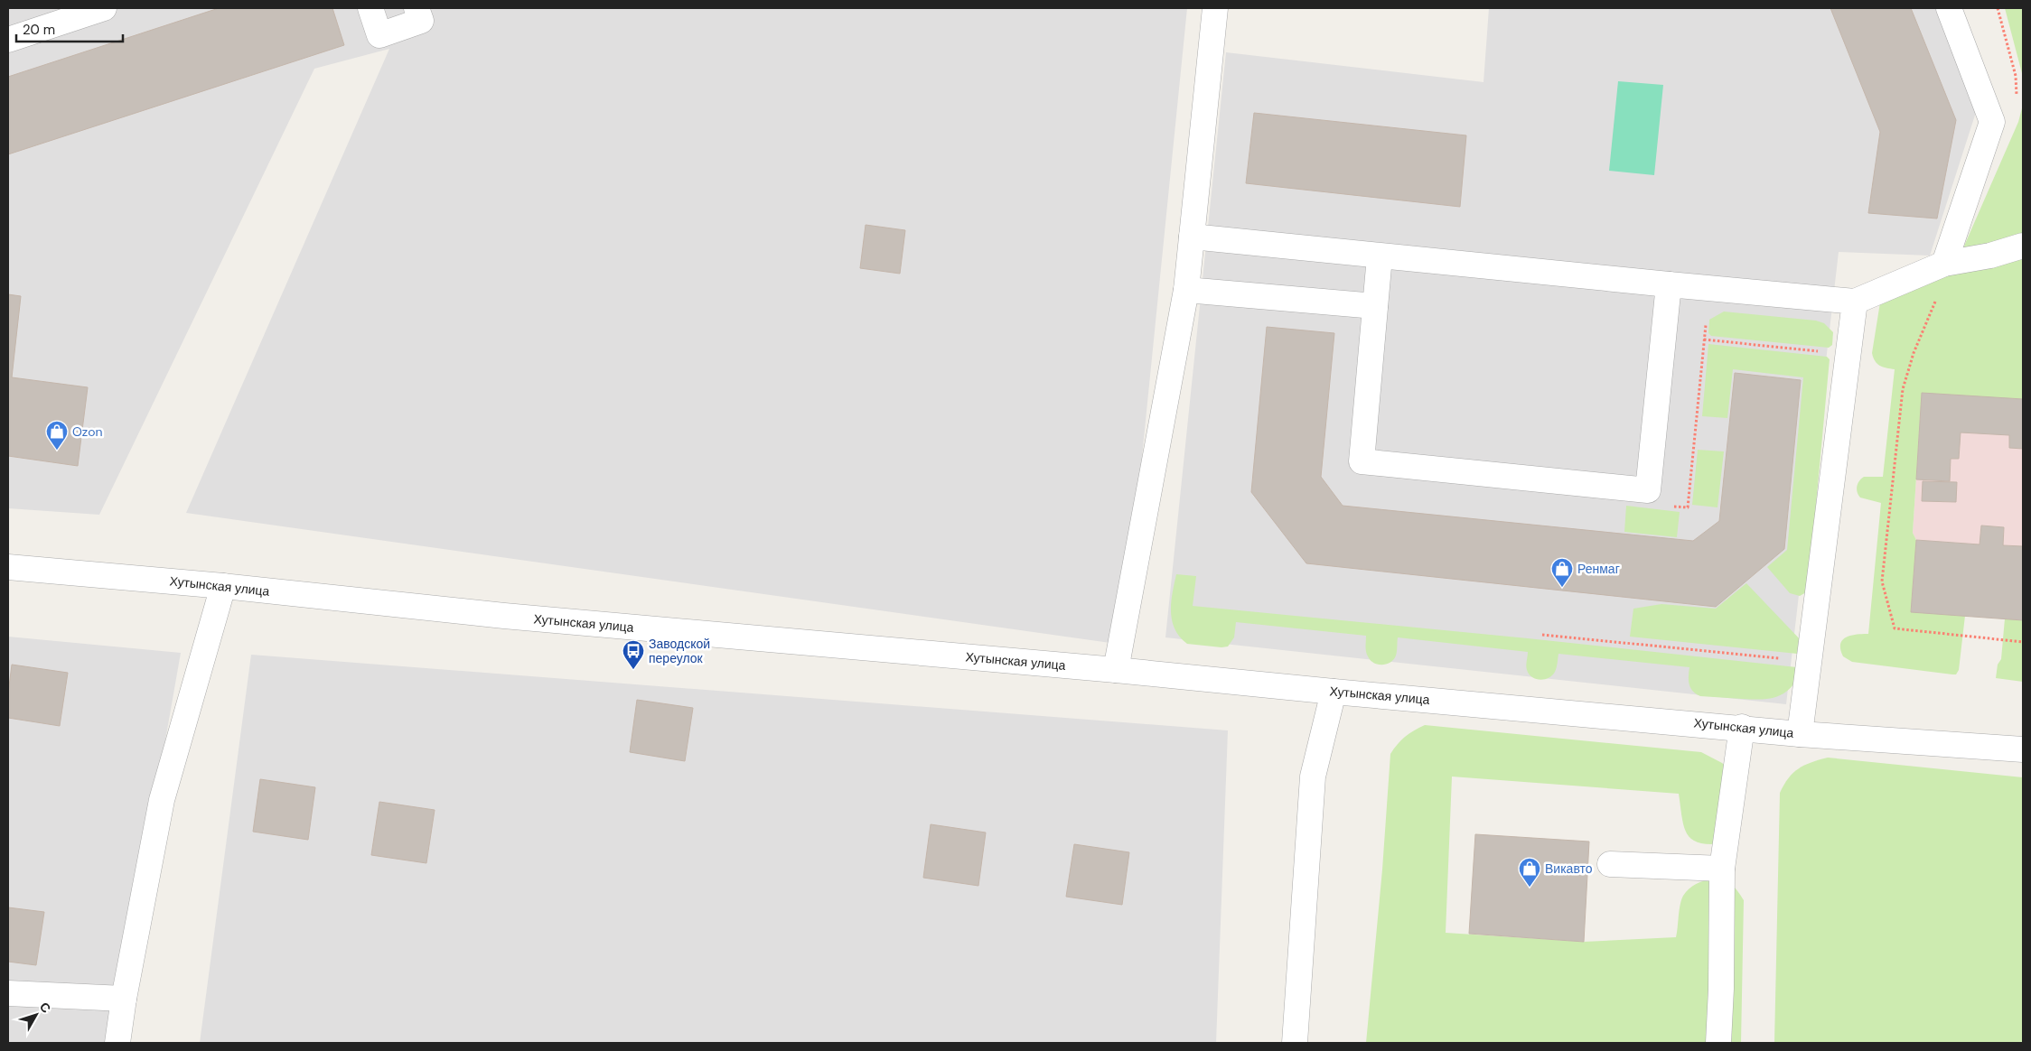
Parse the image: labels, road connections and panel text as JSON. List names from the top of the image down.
{
  "streets": {
    "street": ["Хутынская улица"]
  },
  "places": {
    "shop": ["Ozon", "Ренмаг", "Викавто"],
    "bus stop": ["Заводской переулок"]
  },
  "scale_bar": "20 m",
  "north": "top right"
}
